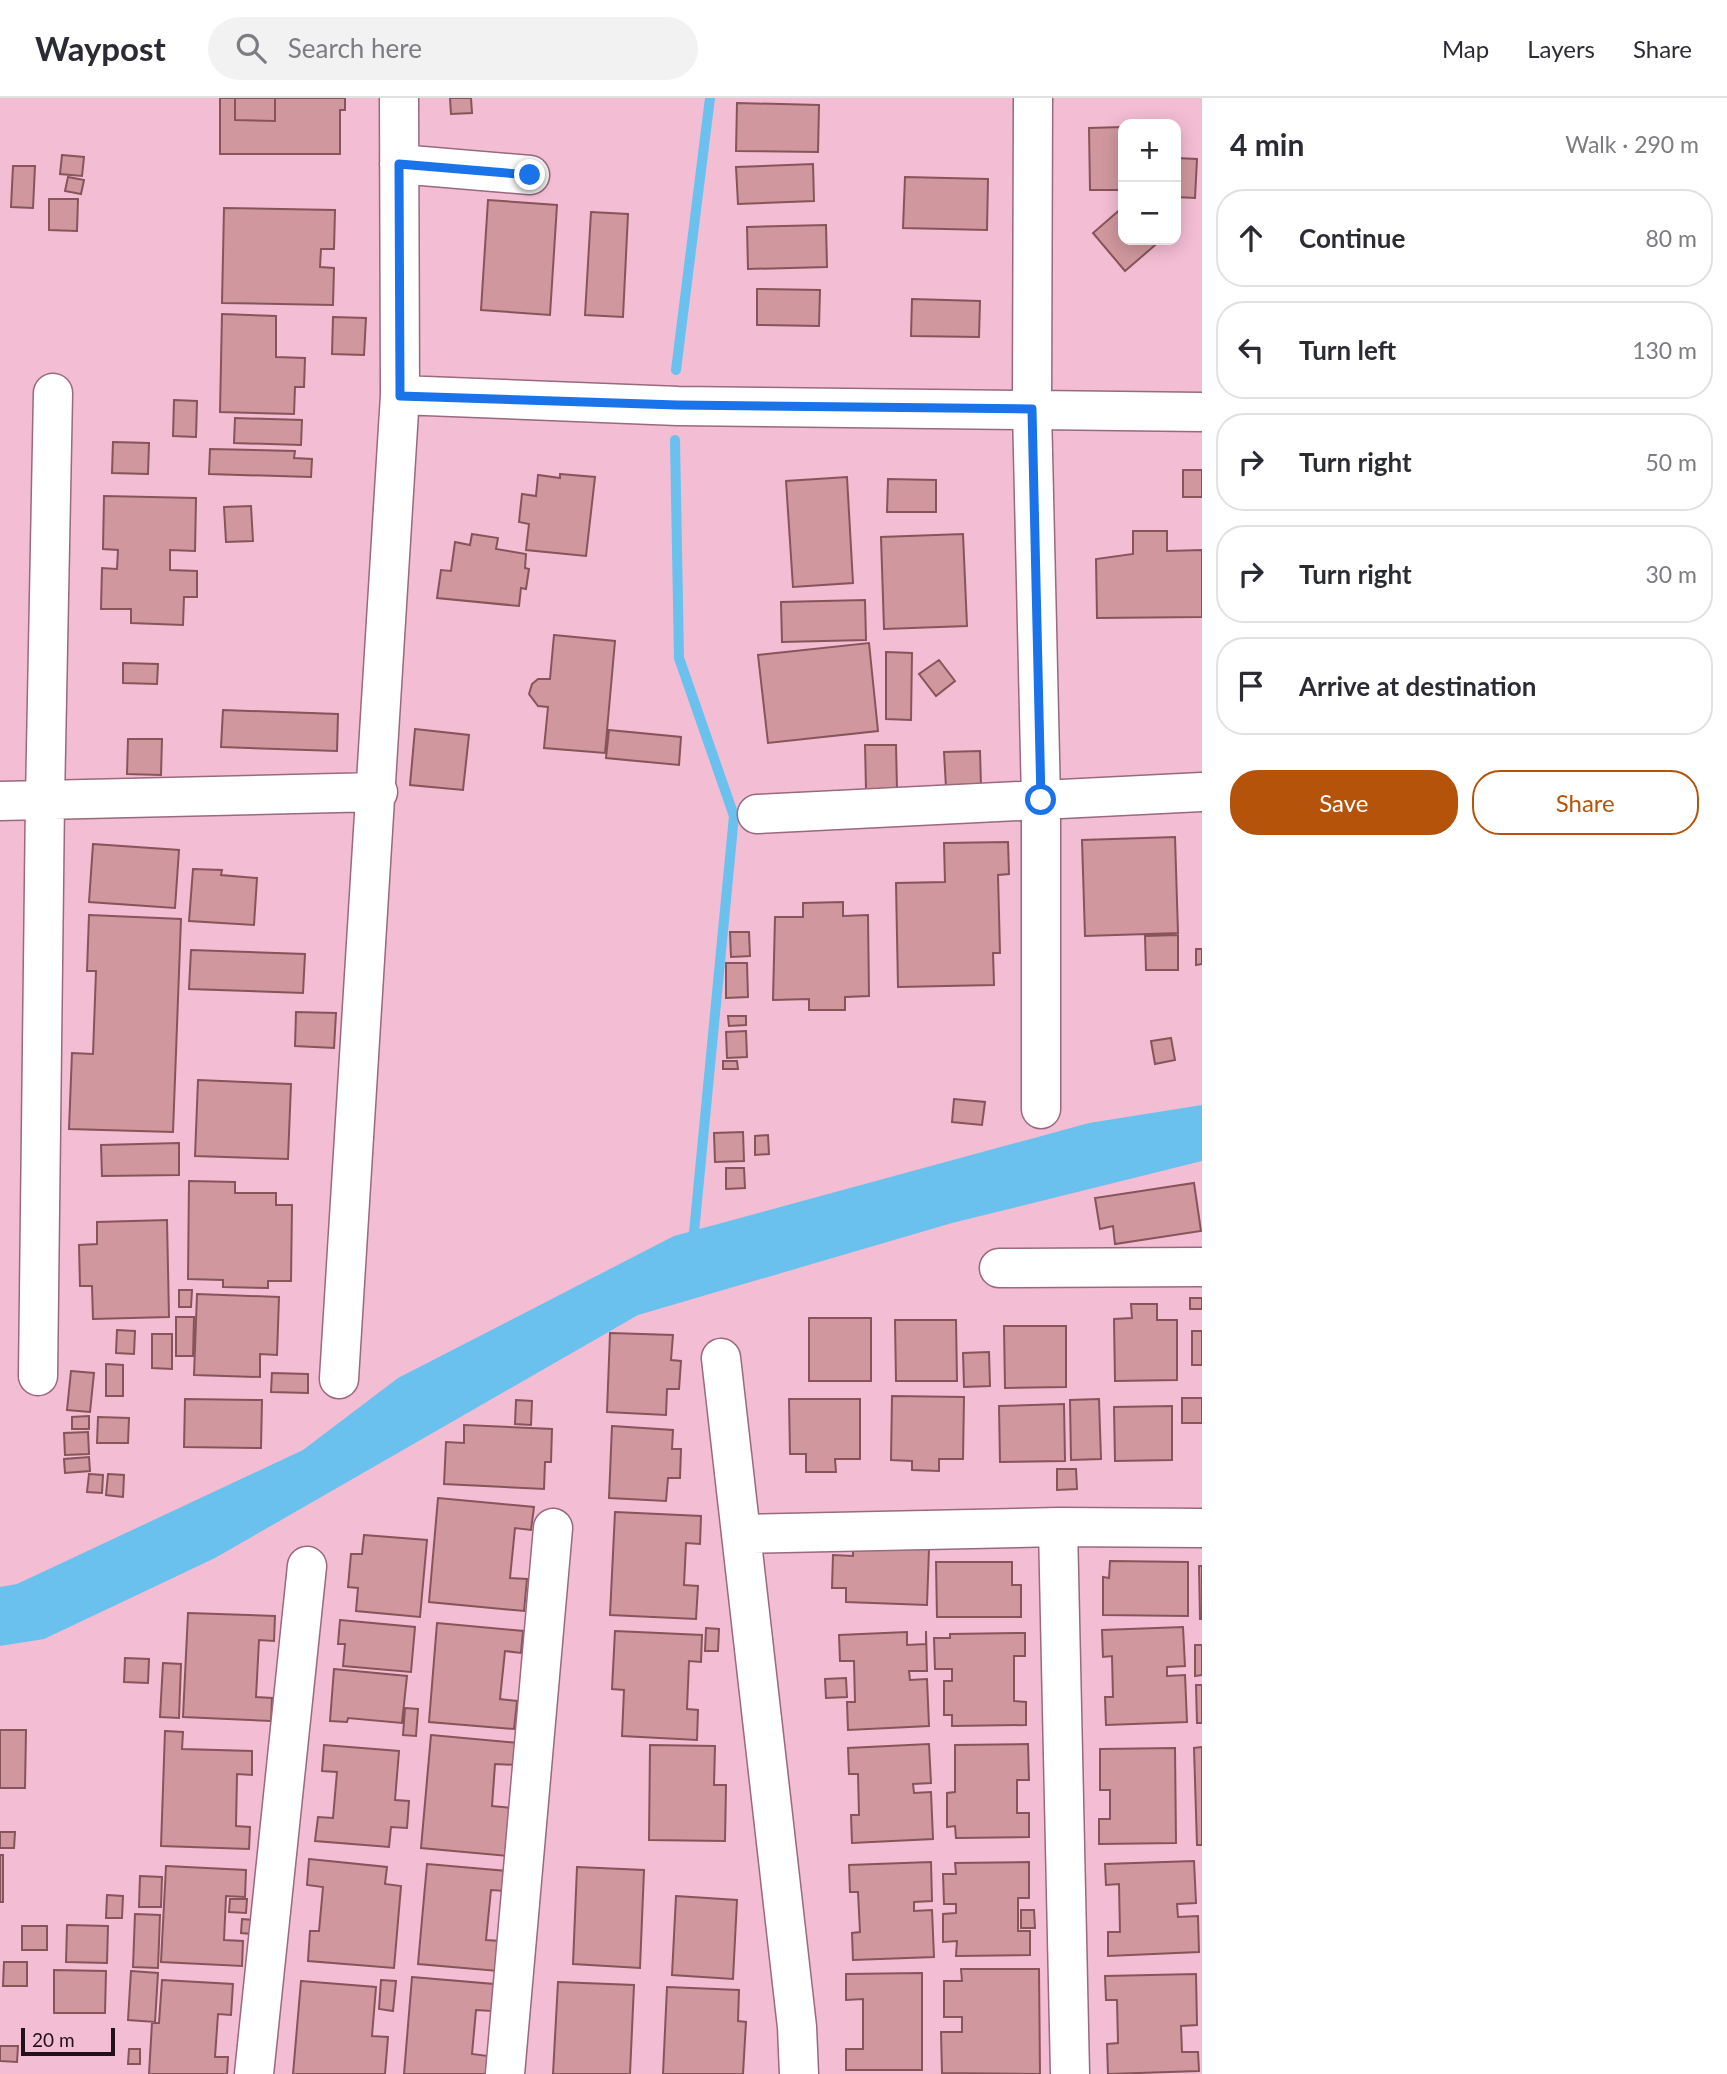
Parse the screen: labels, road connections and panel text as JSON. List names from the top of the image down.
{
  "scale_bar": "20 m",
  "page": {
    "header": "Waypost",
    "search": "Search here",
    "nav": ["Map", "Layers", "Share"],
    "heading": ["4 min", "Walk · 290 m"],
    "map_buttons": ["+", "−"],
    "list": [
      ["Continue", "80 m"],
      ["Turn left", "130 m"],
      ["Turn right", "50 m"],
      ["Turn right", "30 m"],
      "Arrive at destination"
    ],
    "buttons": ["Save", "Share"],
    "scale": "20 m"
  }
}
